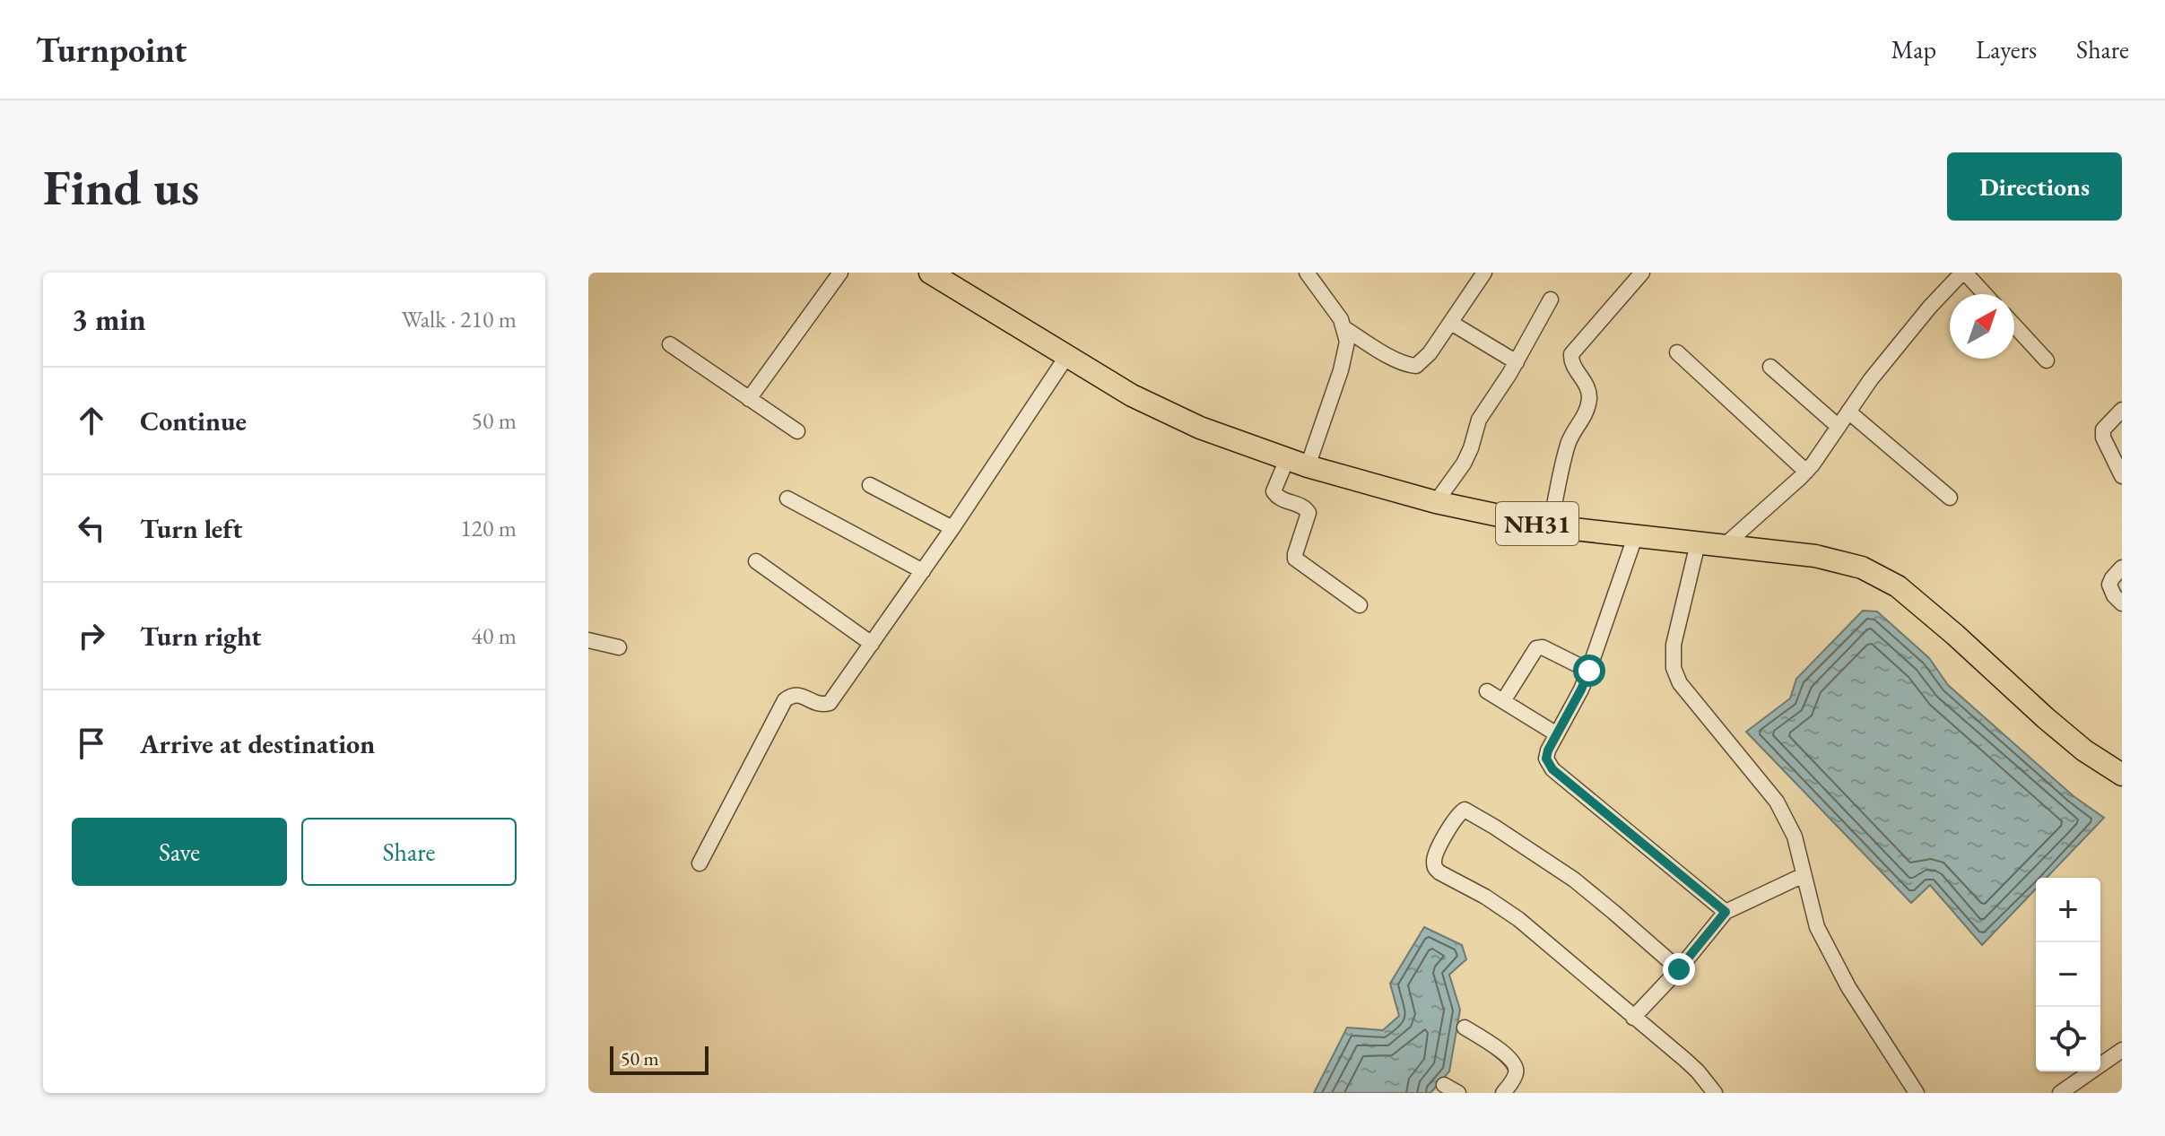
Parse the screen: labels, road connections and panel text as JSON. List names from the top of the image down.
{
  "streets": {
    "highway": ["NH31"]
  },
  "scale_bar": "50 m",
  "north": "top right",
  "page": {
    "header": "Turnpoint",
    "nav": ["Map", "Layers", "Share"],
    "buttons": [
      "Directions",
      ["Save", "Share"]
    ],
    "title": "Find us",
    "heading": ["3 min", "Walk · 210 m"],
    "list": [
      ["Continue", "50 m"],
      ["Turn left", "120 m"],
      ["Turn right", "40 m"],
      "Arrive at destination"
    ],
    "map_buttons": ["+", "−"],
    "scale": "50 m"
  }
}
